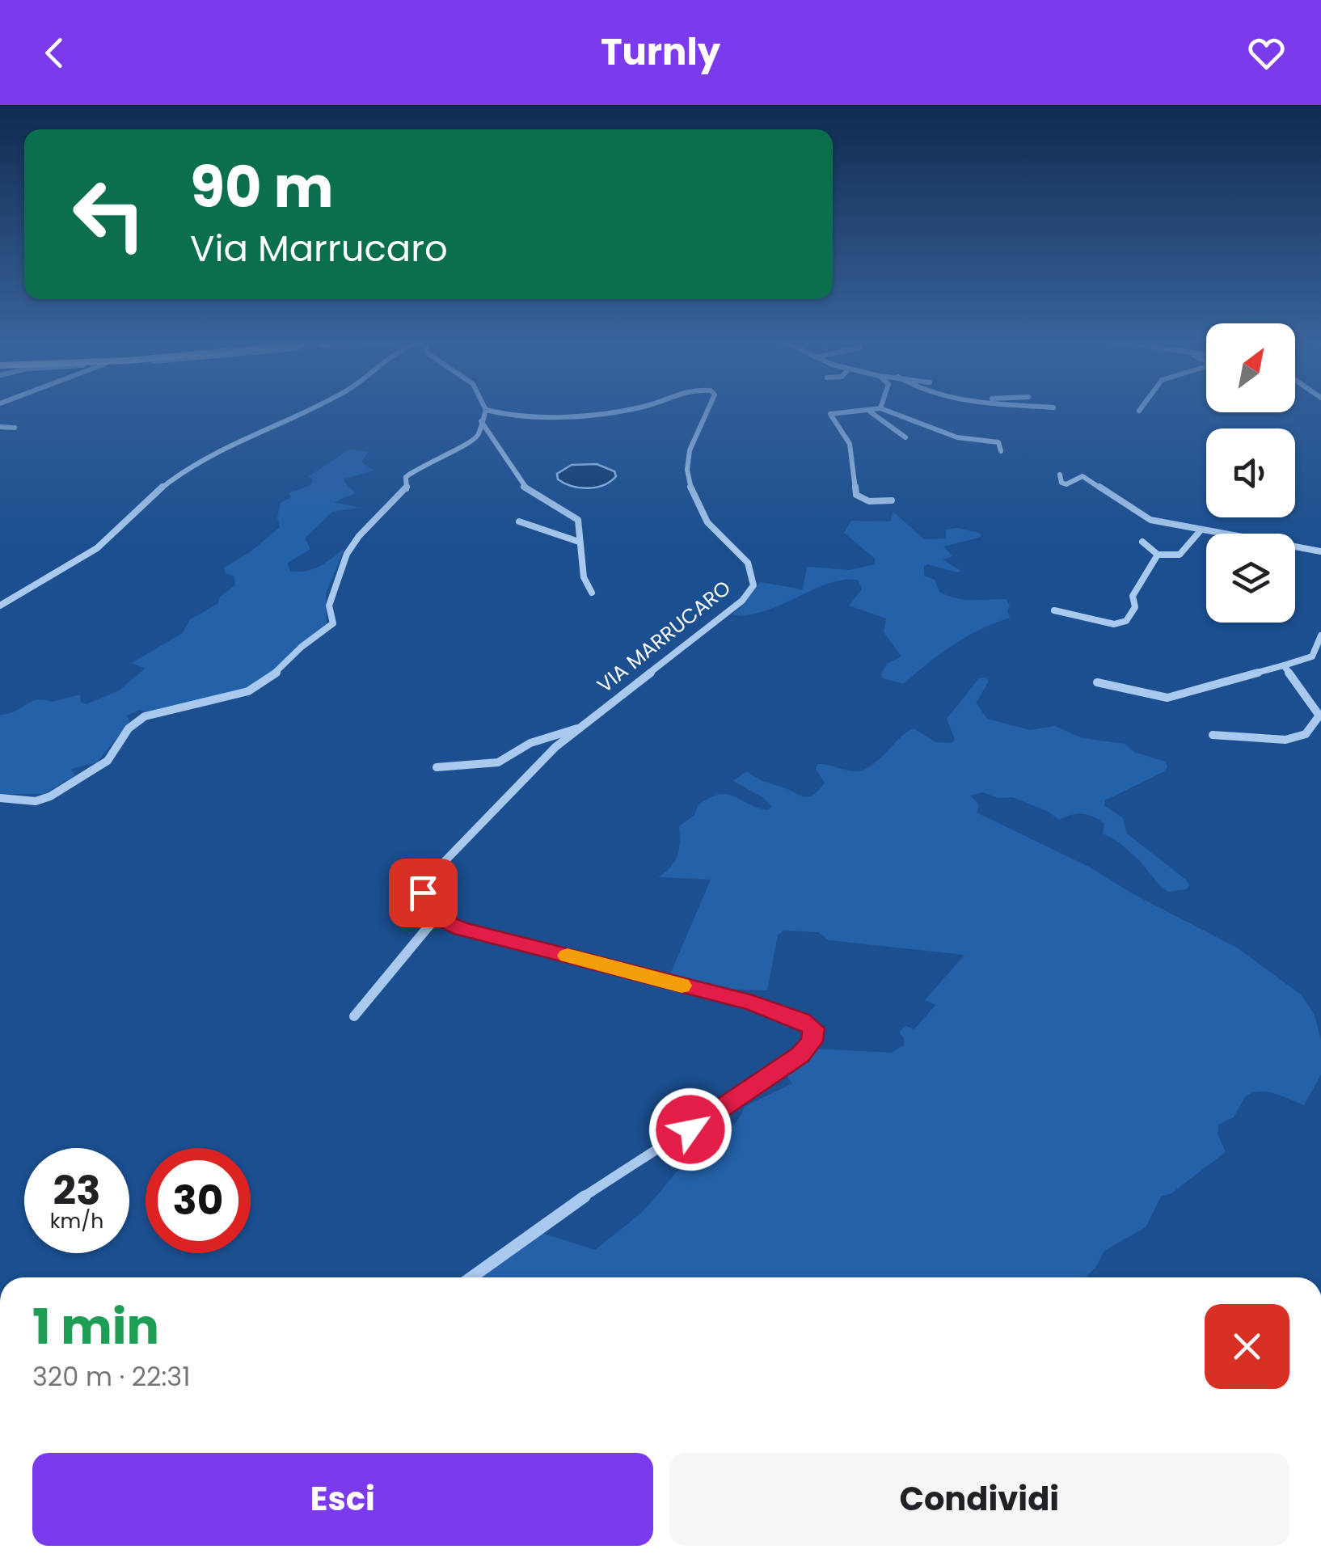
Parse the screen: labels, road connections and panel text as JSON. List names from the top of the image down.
{
  "streets": {
    "street": ["VIA MARRUCARO"]
  },
  "north": "top right",
  "page": {
    "header": "Turnly",
    "turn": ["90 m", "Via Marrucaro"],
    "speed": "23 km/h",
    "limit": "30",
    "heading": ["1 min", "320 m · 22:31"],
    "buttons": ["Esci", "Condividi"]
  }
}
